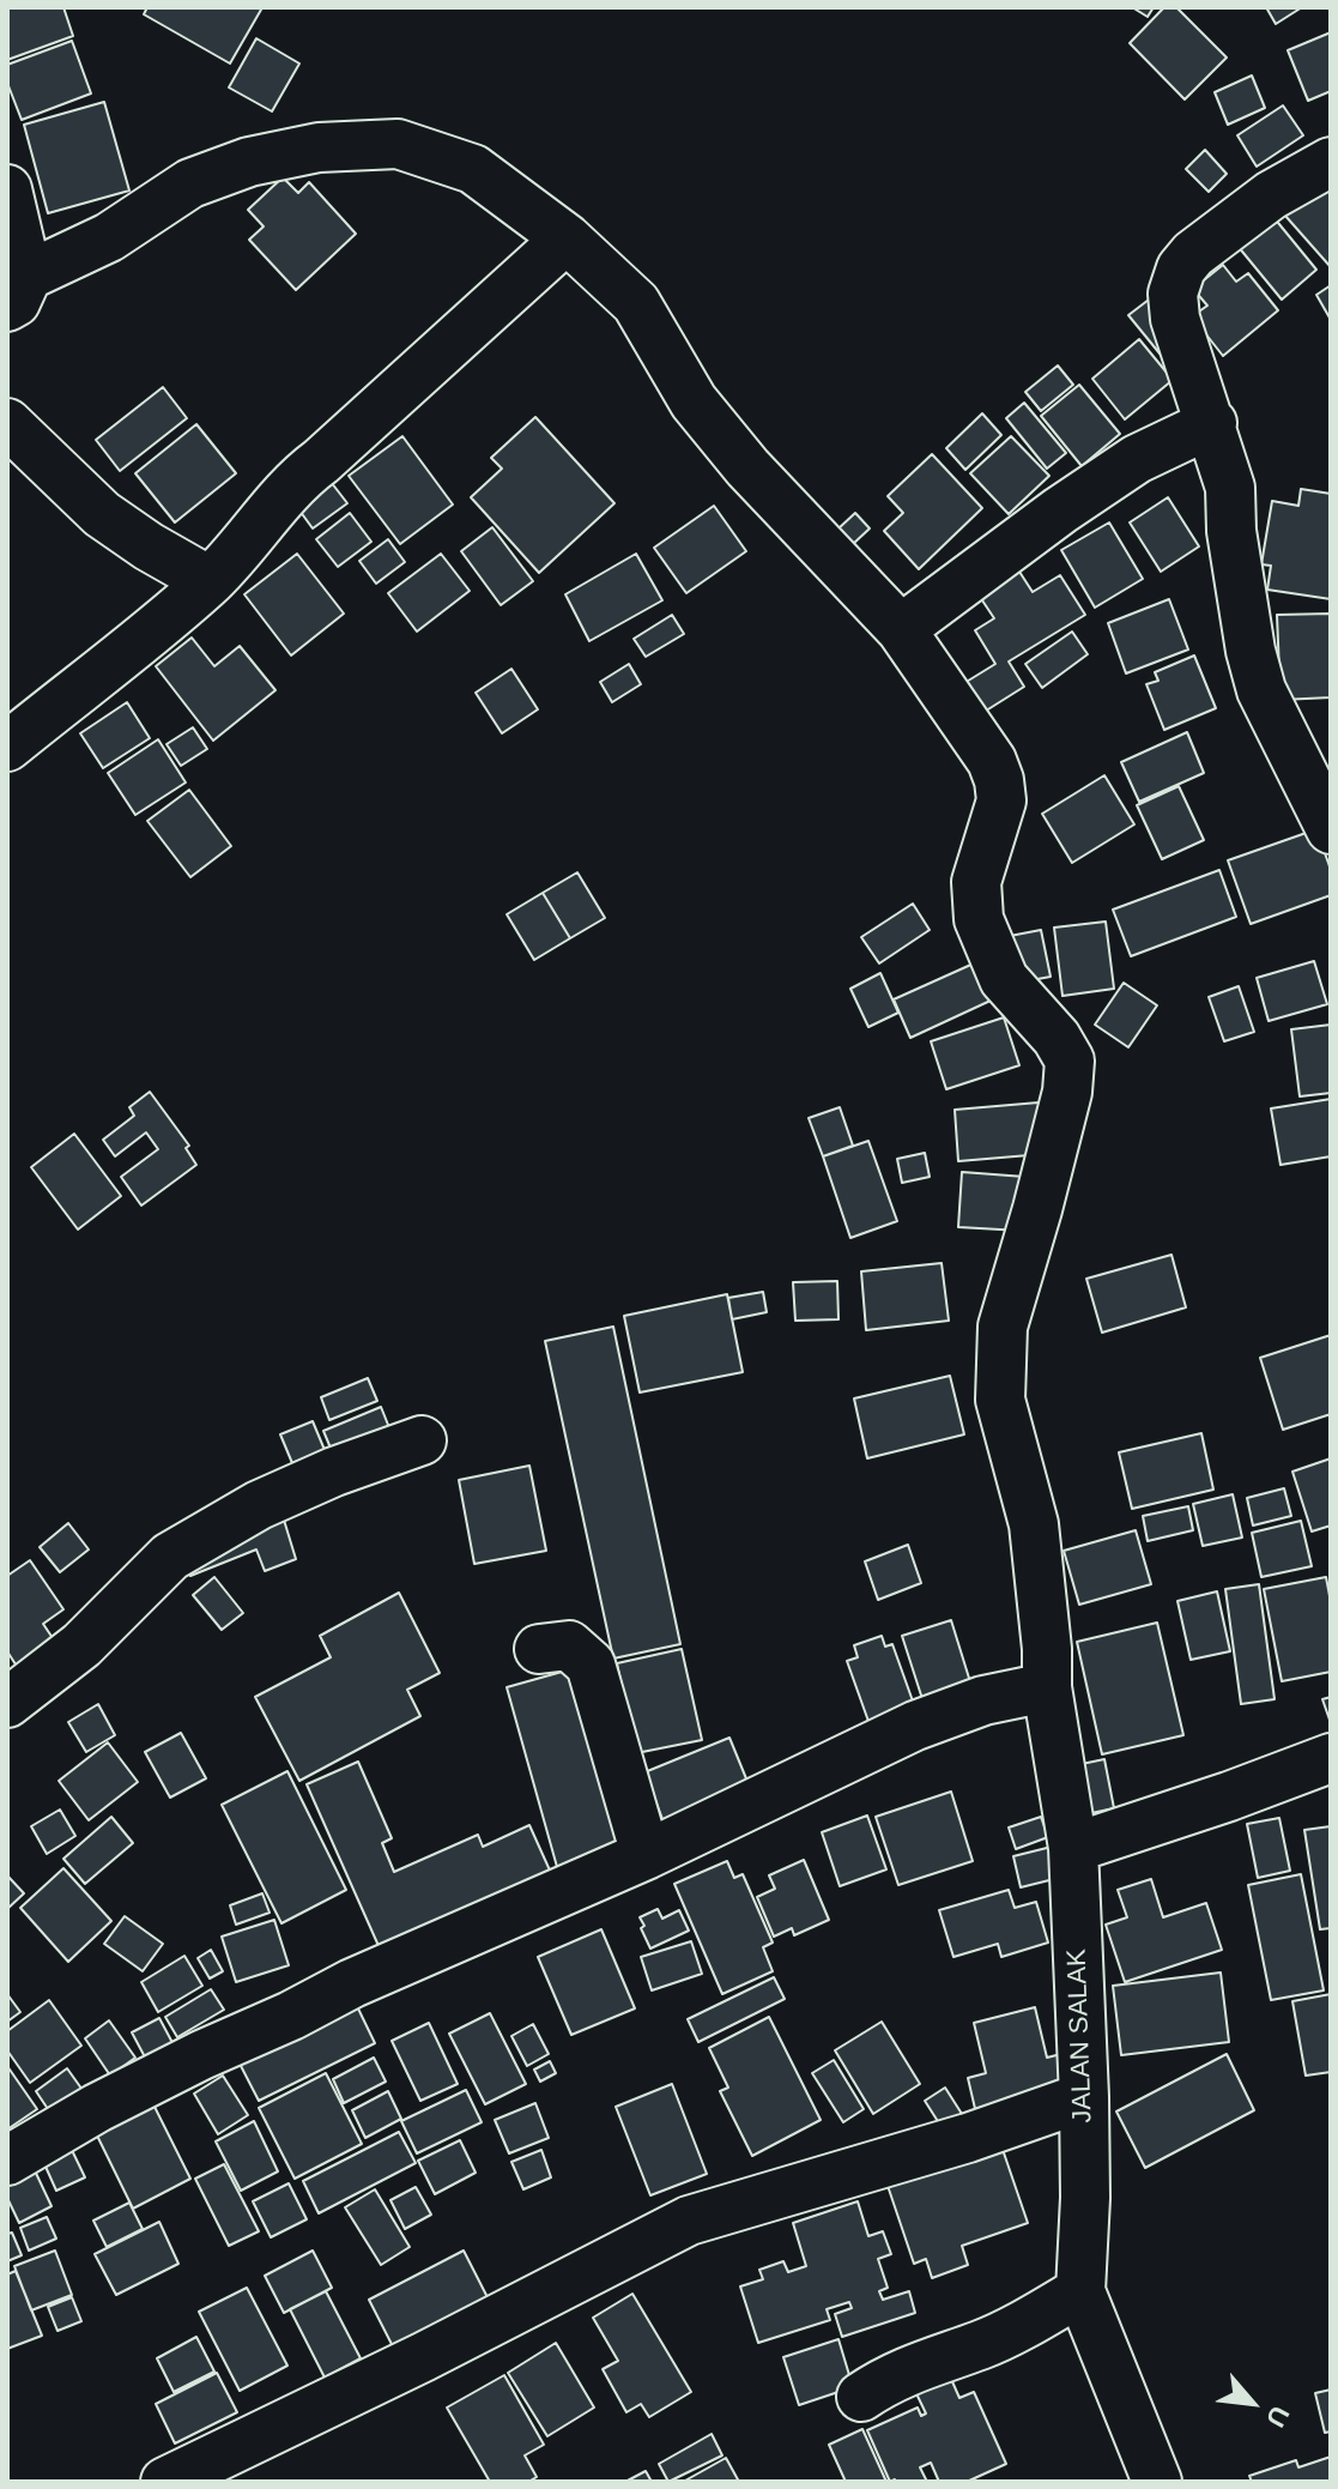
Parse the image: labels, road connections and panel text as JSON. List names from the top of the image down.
{
  "streets": {
    "street": ["JALAN SALAK"]
  },
  "north": "bottom right"
}
